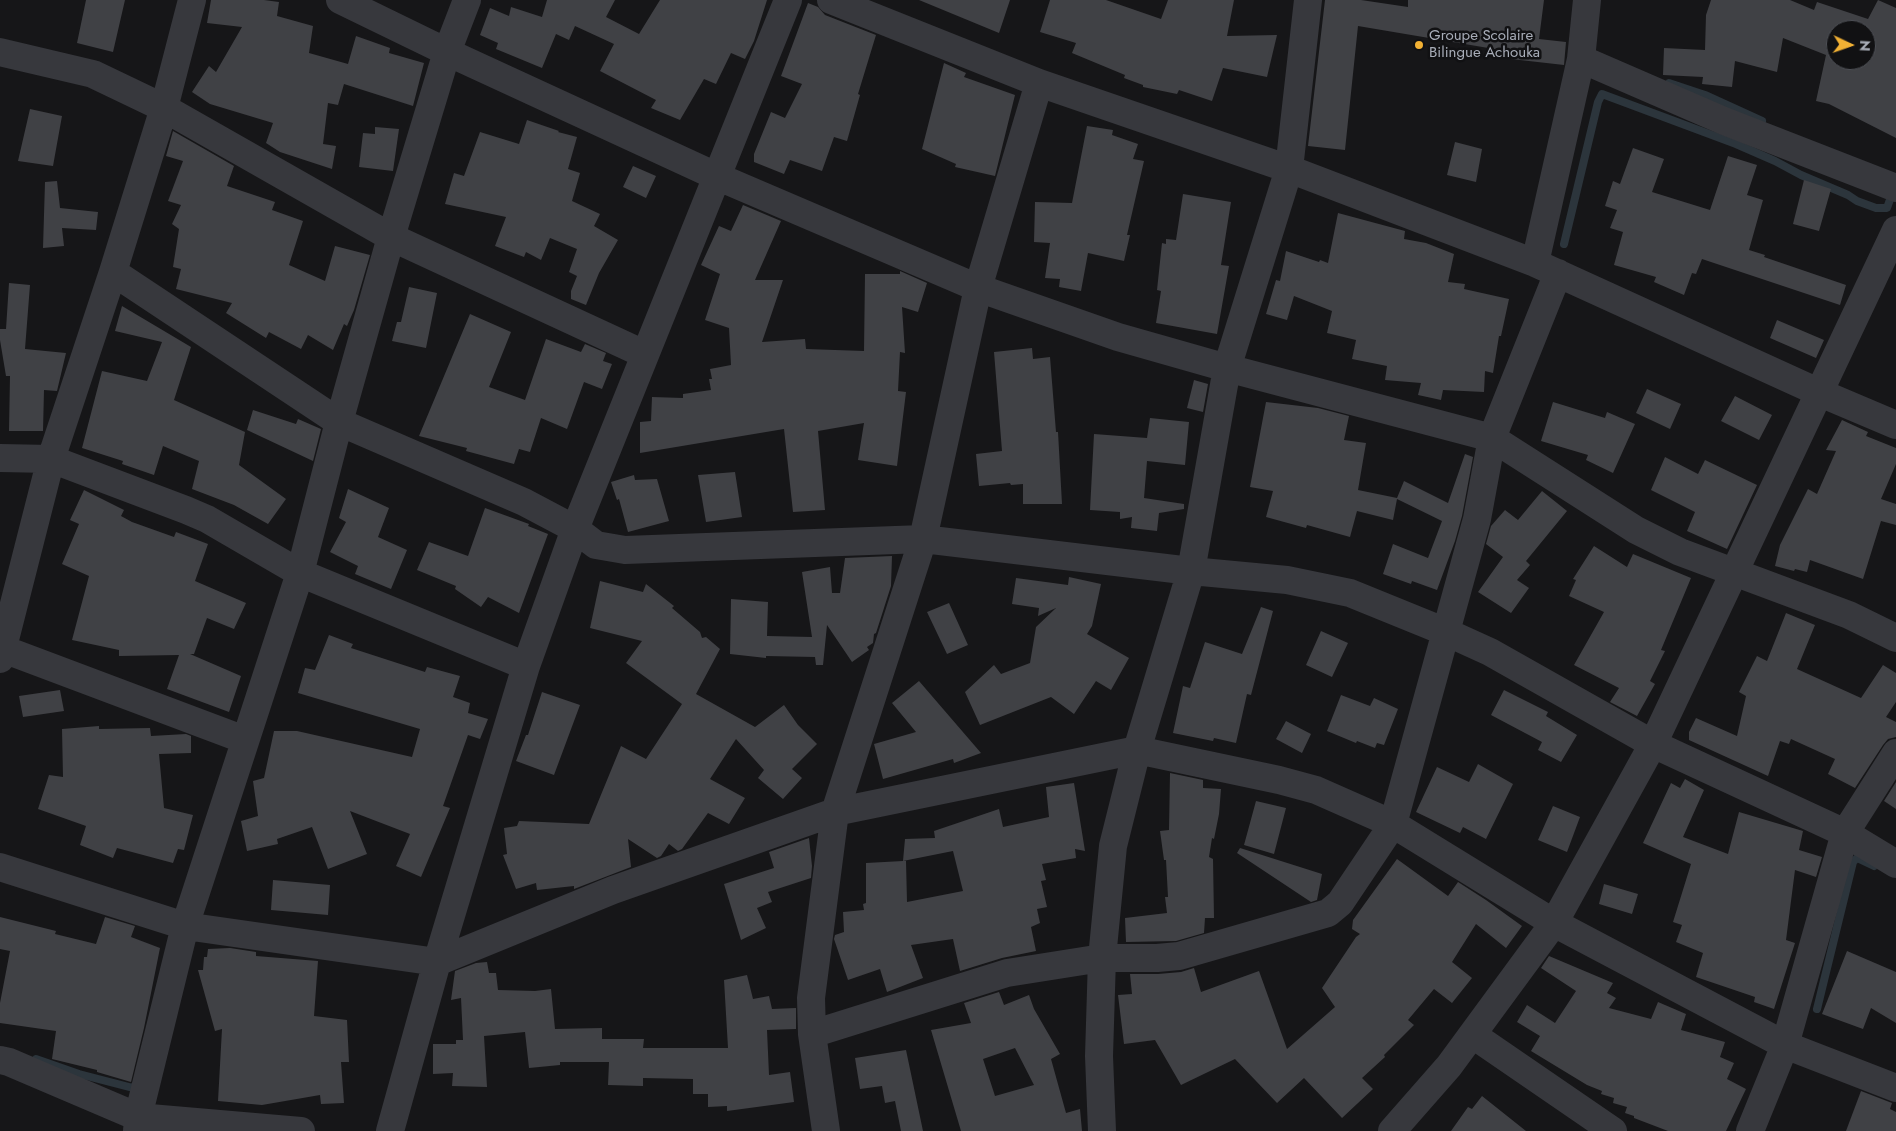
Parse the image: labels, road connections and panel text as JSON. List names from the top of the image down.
{
  "places": ["Groupe Scolaire Bilingue Achouka"],
  "north": "right"
}
